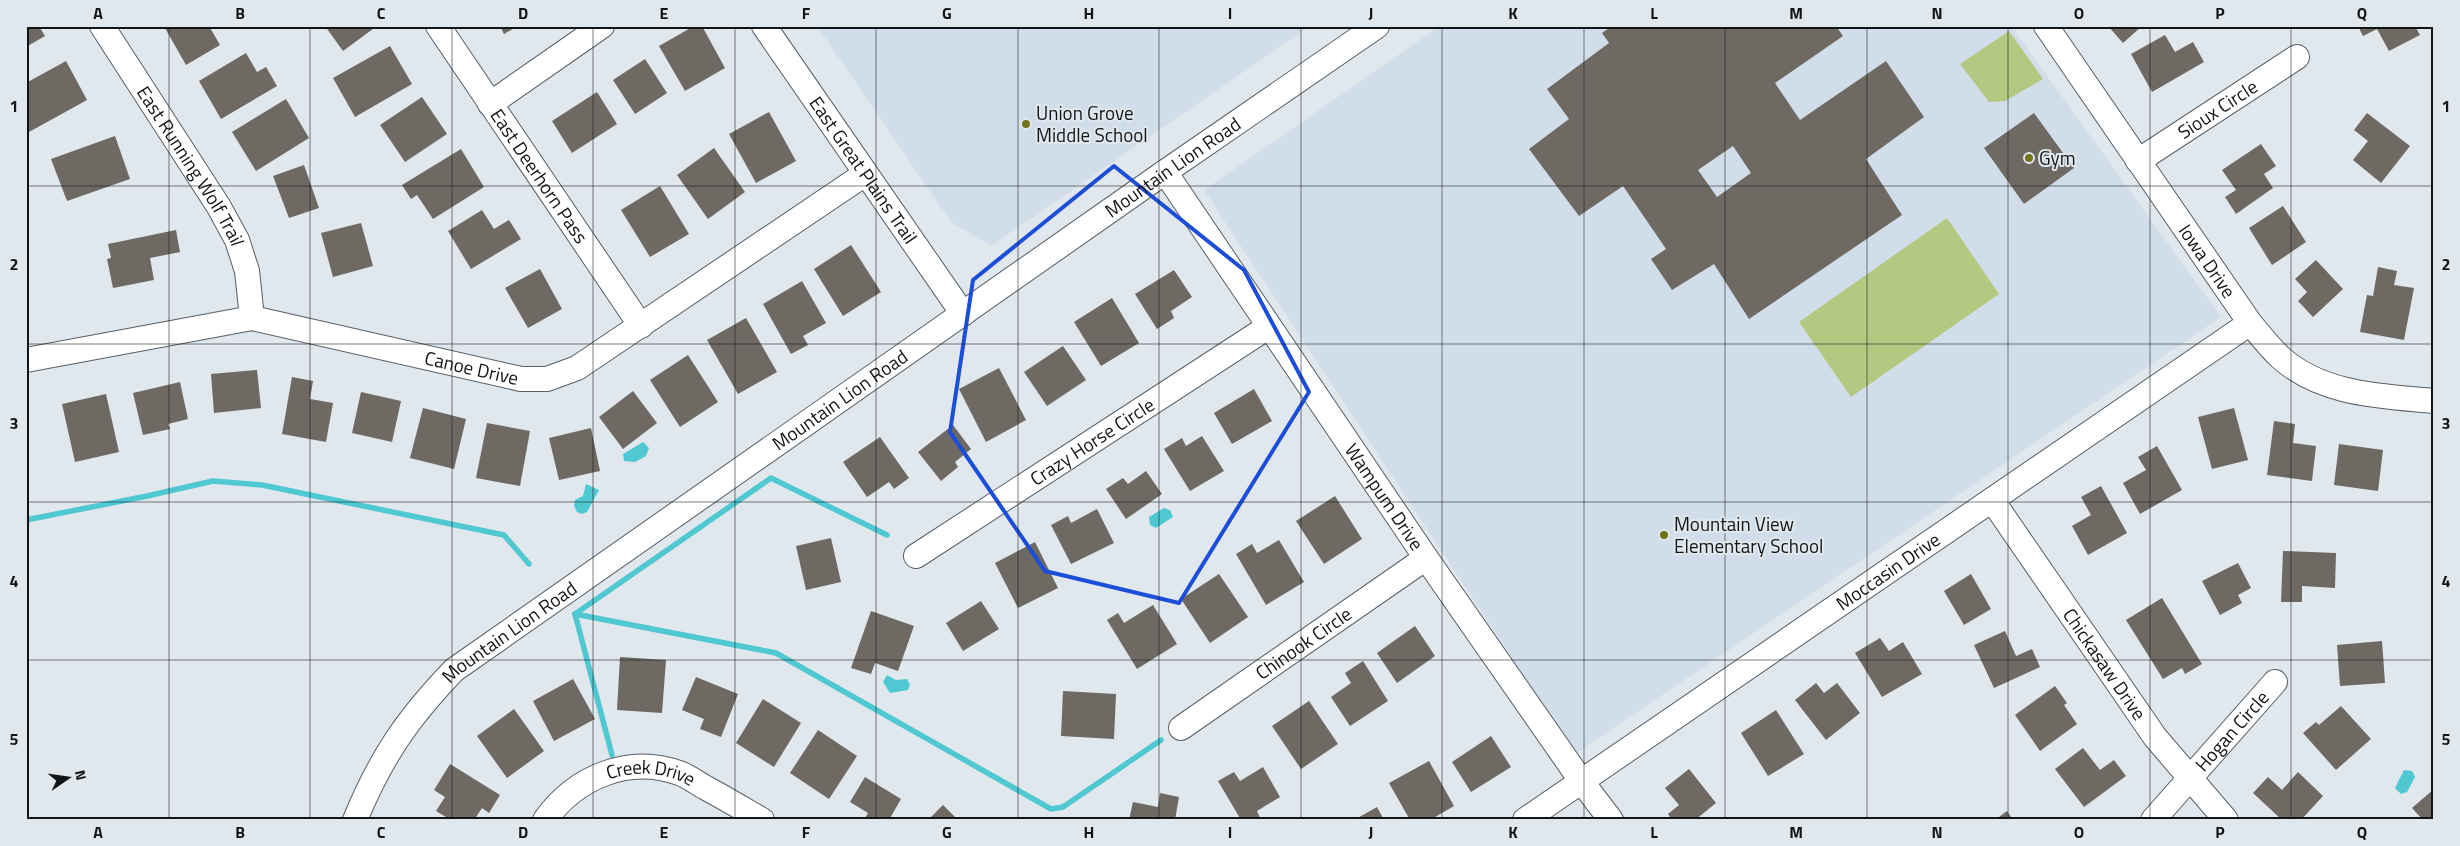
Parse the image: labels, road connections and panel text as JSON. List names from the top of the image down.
{
  "streets": {
    "street": [
      "Sioux Circle",
      "East Running Wolf Trail",
      "Mountain Lion Road",
      "East Great Plains Trail",
      "East Deerhorn Pass",
      "Iowa Drive",
      "Canoe Drive",
      "Crazy Horse Circle",
      "Wampum Drive",
      "Moccasin Drive",
      "Chinook Circle",
      "Chickasaw Drive",
      "Hogan Circle",
      "Creek Drive"
    ]
  },
  "crossings": [
    ["Sioux Circle", "Iowa Drive"],
    ["East Running Wolf Trail", "Canoe Drive"],
    ["Mountain Lion Road", "East Great Plains Trail"],
    ["Mountain Lion Road", "Wampum Drive"],
    ["East Great Plains Trail", "Canoe Drive"],
    ["East Deerhorn Pass", "Canoe Drive"],
    ["Iowa Drive", "Moccasin Drive"],
    ["Crazy Horse Circle", "Wampum Drive"],
    ["Wampum Drive", "Moccasin Drive"],
    ["Wampum Drive", "Chinook Circle"],
    ["Moccasin Drive", "Chickasaw Drive"],
    ["Chickasaw Drive", "Hogan Circle"]
  ],
  "places": ["Union Grove Middle School", "Gym", "Mountain View Elementary School"],
  "north": "right",
  "grid": {
    "columns": [
      "A",
      "B",
      "C",
      "D",
      "E",
      "F",
      "G",
      "H",
      "I",
      "J",
      "K",
      "L",
      "M",
      "N",
      "O",
      "P",
      "Q"
    ],
    "rows": [
      "1",
      "2",
      "3",
      "4",
      "5"
    ]
  }
}
